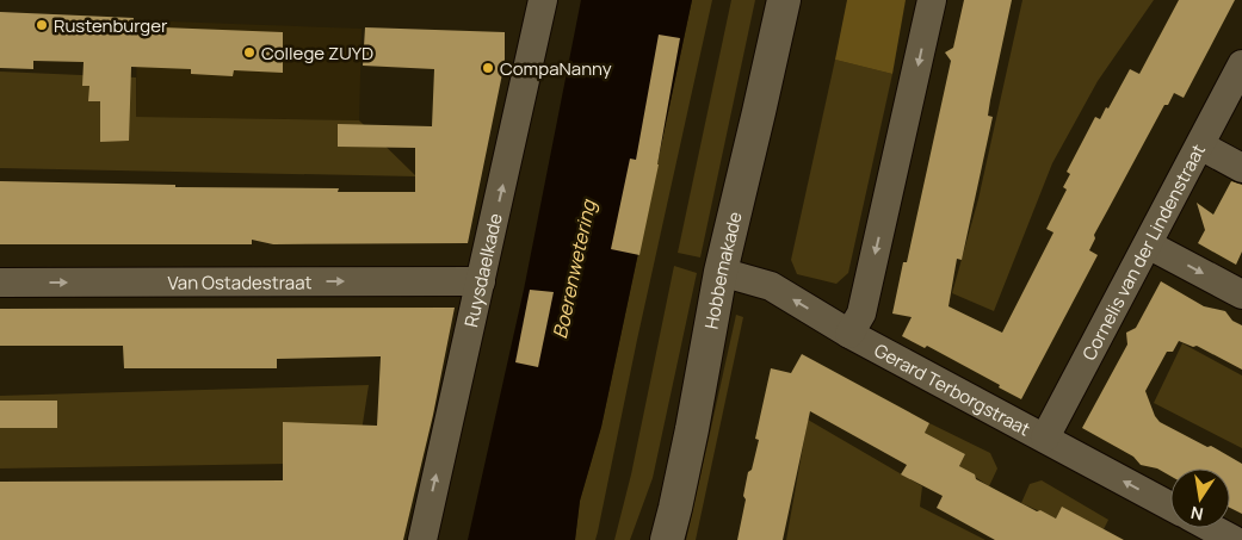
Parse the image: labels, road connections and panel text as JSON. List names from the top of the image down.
{
  "streets": {
    "main road": ["Hobbemakade"],
    "street": [
      "Cornelis van der Lindenstraat",
      "Ruysdaelkade",
      "Van Ostadestraat",
      "Gerard Terborgstraat"
    ]
  },
  "crossings": [
    ["Cornelis van der Lindenstraat", "Gerard Terborgstraat"],
    ["Hobbemakade", "Gerard Terborgstraat"],
    ["Ruysdaelkade", "Van Ostadestraat"]
  ],
  "one_way": ["Ruysdaelkade", "Van Ostadestraat"],
  "water": ["Boerenwetering"],
  "places": ["Rustenburger", "College ZUYD", "CompaNanny"],
  "north": "bottom"
}
